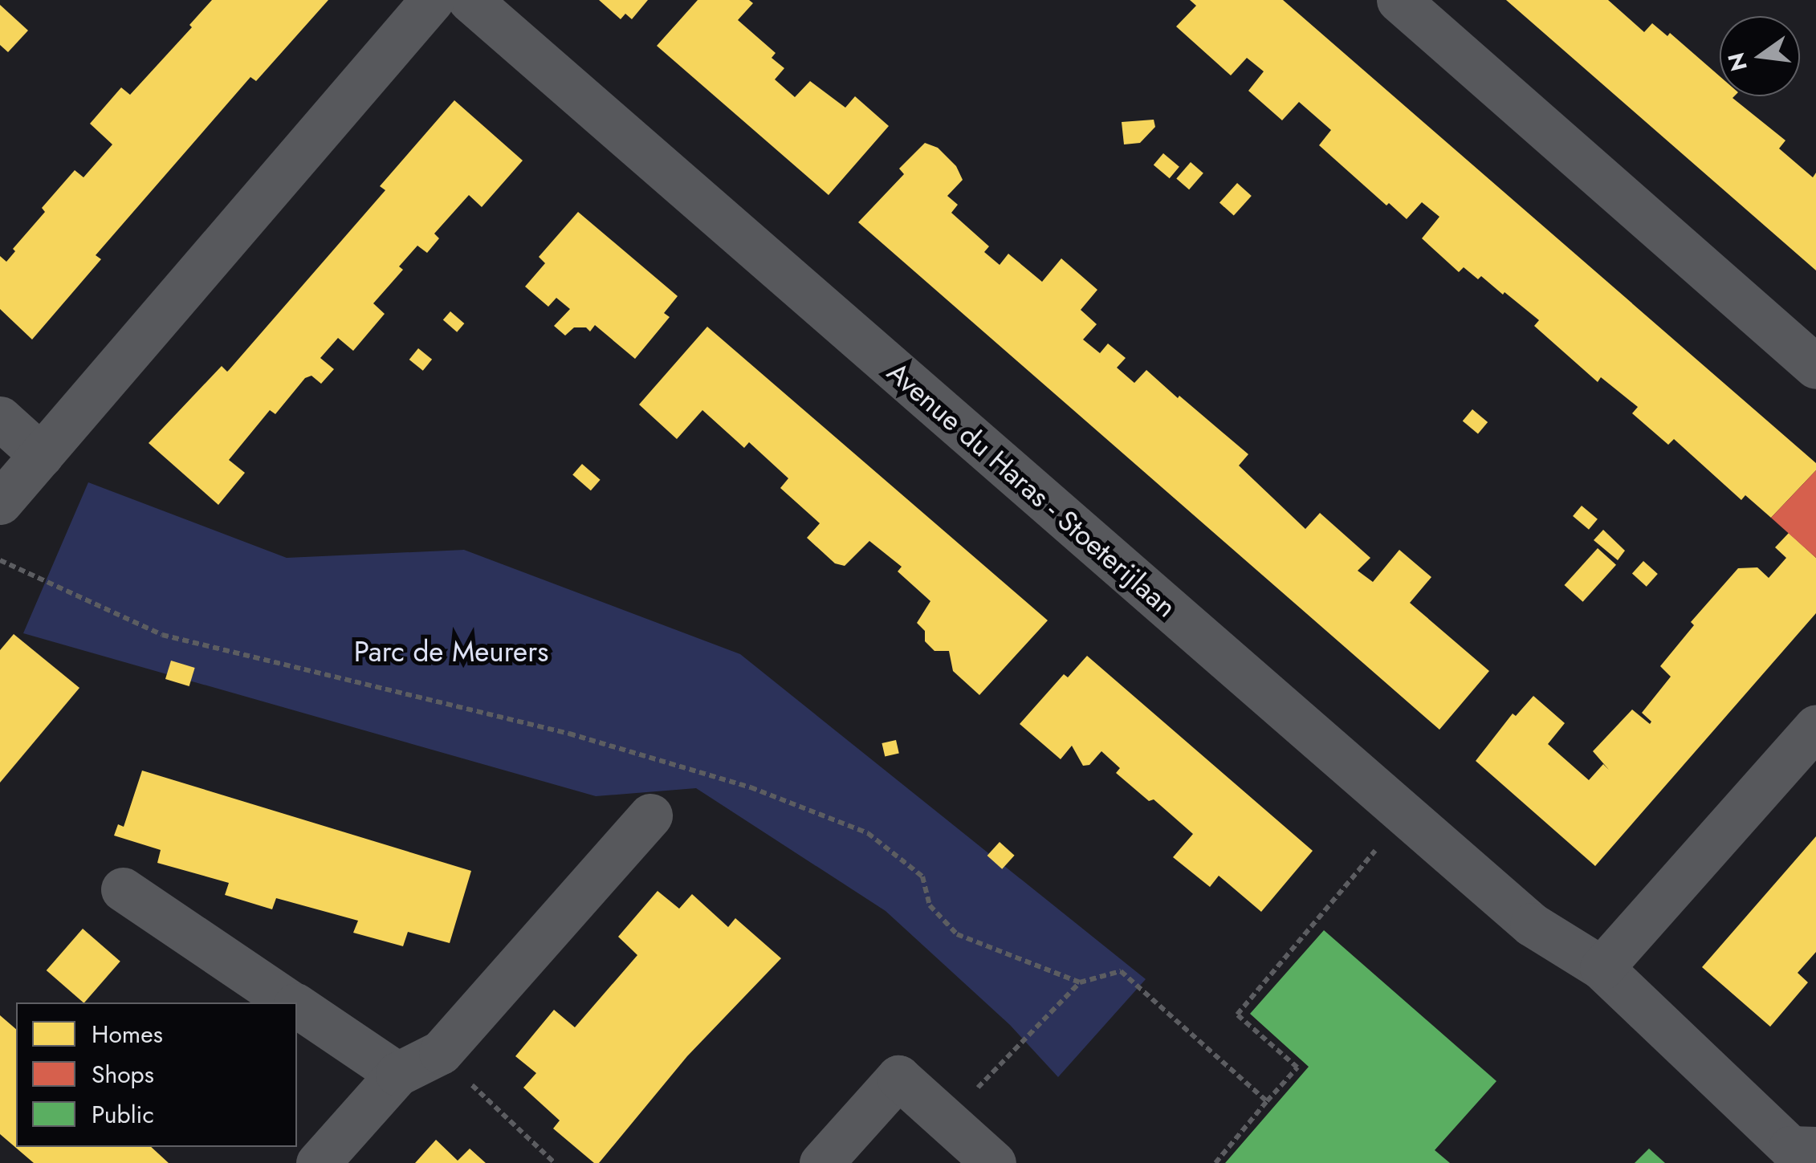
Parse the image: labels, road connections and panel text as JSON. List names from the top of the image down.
{
  "streets": {
    "street": ["Avenue du Haras - Stoeterijlaan"]
  },
  "parks": ["Parc de Meurers"],
  "legend": ["Homes", "Shops", "Public"],
  "north": "left"
}
